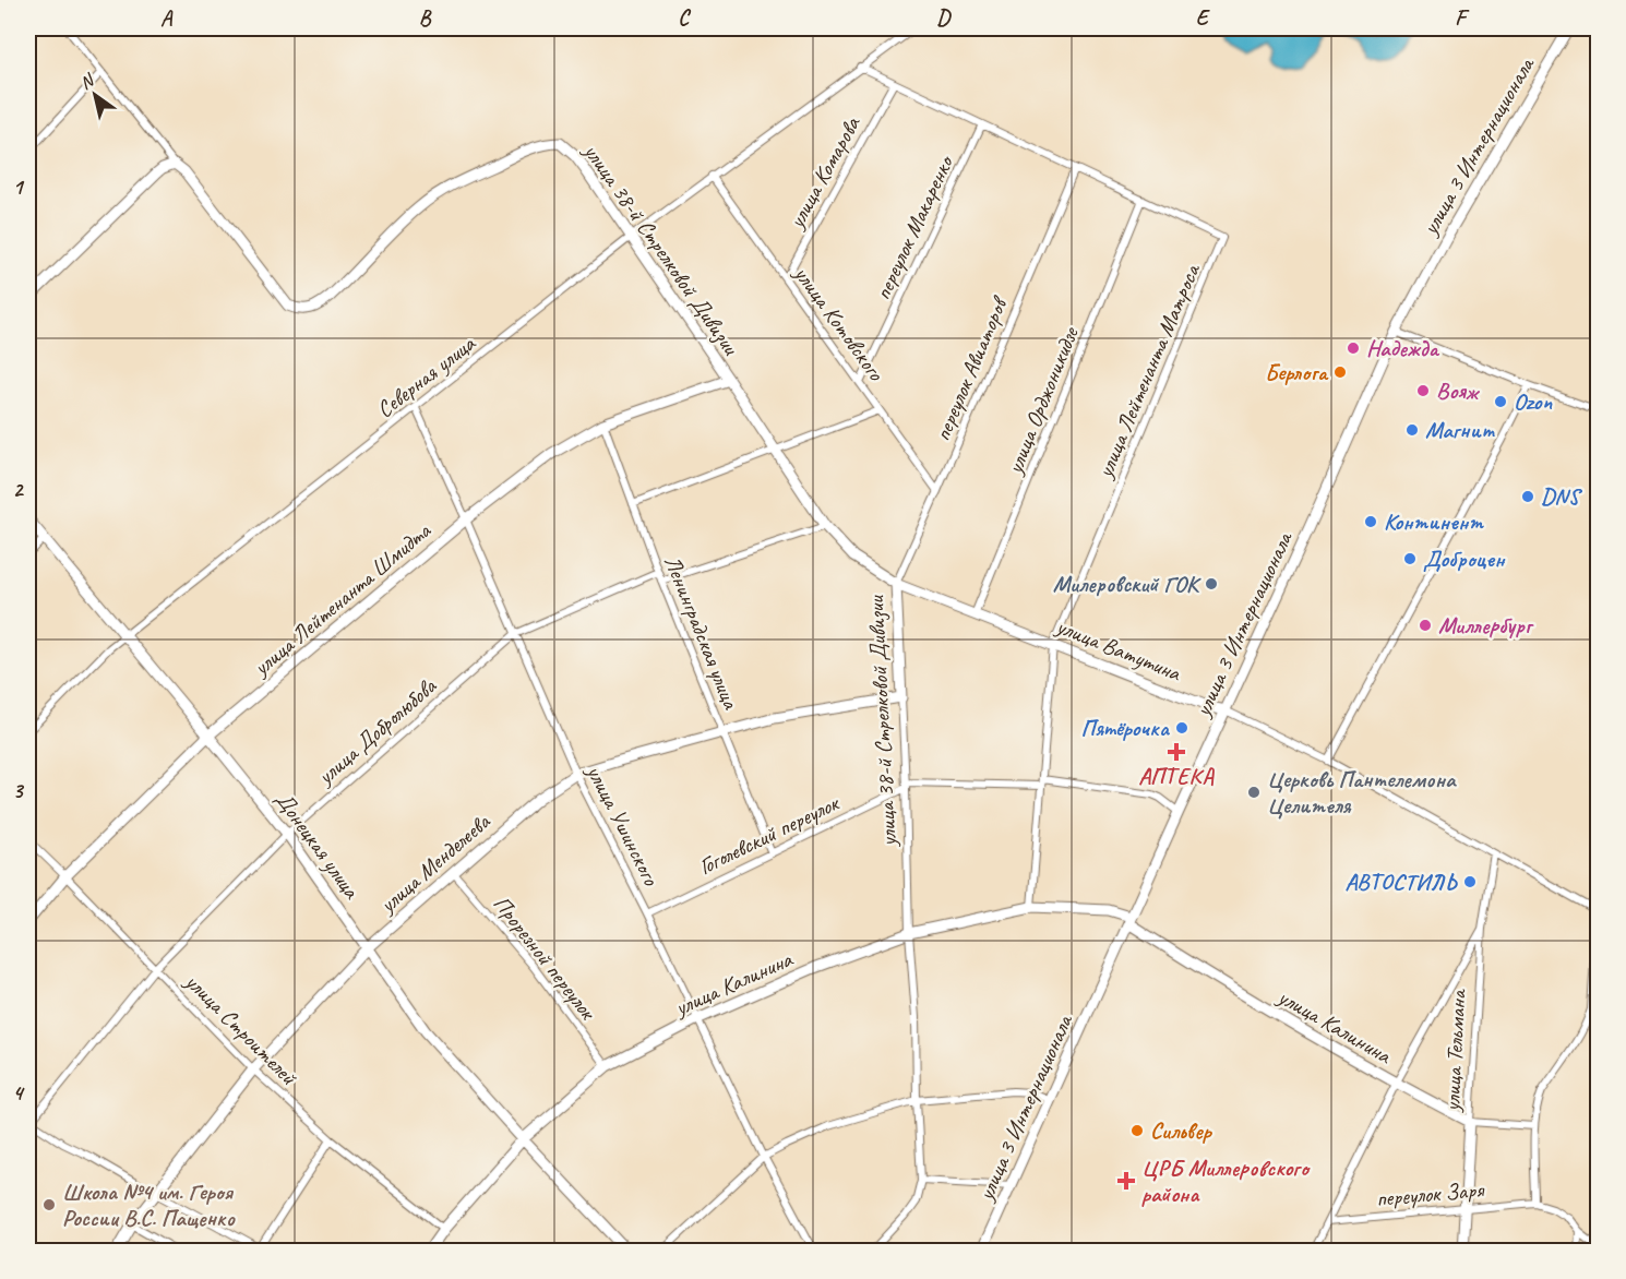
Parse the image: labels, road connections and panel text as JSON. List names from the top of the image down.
{
  "streets": {
    "street": [
      "улица 3 Интернационала",
      "улица Комарова",
      "переулок Макаренко",
      "улица 38-й Стрелковой Дивизии",
      "улица Котовского",
      "переулок Авиаторов",
      "улица Лейтенанта Матроса",
      "Северная улица",
      "улица Орджоникидзе",
      "улица Лейтенанта Шмидта",
      "Ленинградская улица",
      "улица Ватутина",
      "улица Добролюбова",
      "улица Ушинского",
      "Гоголевский переулок",
      "Донецкая улица",
      "улица Менделеева",
      "Прорезной переулок",
      "улица Калинина",
      "улица Строителей",
      "улица Тельмана",
      "переулок Заря"
    ]
  },
  "crossings": [
    ["улица 3 Интернационала", "улица Ватутина"],
    ["улица 3 Интернационала", "Гоголевский переулок"],
    ["улица 3 Интернационала", "улица Калинина"],
    ["улица Комарова", "улица Котовского"],
    ["улица Комарова", "улица Лейтенанта Матроса"],
    ["переулок Макаренко", "улица Котовского"],
    ["переулок Макаренко", "улица Лейтенанта Матроса"],
    ["улица 38-й Стрелковой Дивизии", "переулок Авиаторов"],
    ["улица 38-й Стрелковой Дивизии", "Северная улица"],
    ["улица 38-й Стрелковой Дивизии", "улица Лейтенанта Шмидта"],
    ["улица 38-й Стрелковой Дивизии", "улица Ватутина"],
    ["улица 38-й Стрелковой Дивизии", "Гоголевский переулок"],
    ["улица 38-й Стрелковой Дивизии", "улица Менделеева"],
    ["улица 38-й Стрелковой Дивизии", "улица Калинина"],
    ["улица Котовского", "переулок Авиаторов"],
    ["улица Котовского", "Северная улица"],
    ["переулок Авиаторов", "улица Лейтенанта Матроса"],
    ["переулок Авиаторов", "улица Ватутина"],
    ["улица Лейтенанта Матроса", "Северная улица"],
    ["улица Лейтенанта Матроса", "улица Орджоникидзе"],
    ["улица Лейтенанта Матроса", "улица Ватутина"],
    ["улица Лейтенанта Матроса", "Гоголевский переулок"],
    ["улица Лейтенанта Матроса", "улица Калинина"],
    ["Северная улица", "улица Ушинского"],
    ["Северная улица", "Донецкая улица"],
    ["улица Орджоникидзе", "улица Ватутина"],
    ["улица Лейтенанта Шмидта", "Ленинградская улица"],
    ["улица Лейтенанта Шмидта", "улица Ушинского"],
    ["улица Лейтенанта Шмидта", "Донецкая улица"],
    ["улица Лейтенанта Шмидта", "улица Строителей"],
    ["Ленинградская улица", "улица Добролюбова"],
    ["Ленинградская улица", "Гоголевский переулок"],
    ["Ленинградская улица", "улица Менделеева"],
    ["улица Ватутина", "улица Тельмана"],
    ["улица Добролюбова", "улица Ушинского"],
    ["улица Добролюбова", "Донецкая улица"],
    ["улица Добролюбова", "улица Строителей"],
    ["улица Ушинского", "Гоголевский переулок"],
    ["улица Ушинского", "улица Менделеева"],
    ["улица Ушинского", "улица Калинина"],
    ["Донецкая улица", "улица Менделеева"],
    ["Донецкая улица", "улица Калинина"],
    ["улица Менделеева", "Прорезной переулок"],
    ["улица Менделеева", "улица Строителей"],
    ["Прорезной переулок", "улица Калинина"],
    ["улица Калинина", "улица Строителей"],
    ["улица Калинина", "улица Тельмана"],
    ["улица Тельмана", "переулок Заря"]
  ],
  "places": {
    "other": [
      "Надежда",
      "Берлога",
      "Вояж",
      "Ozon",
      "Магнит",
      "DNS",
      "Континент",
      "Доброцен",
      "Милеровский ГОК",
      "Миллербург",
      "Пятёрочка",
      "Церковь Пантелемона Целителя",
      "АВТОСТИЛЬ",
      "Сильвер",
      "Школа №4 им. Героя России В.С. Пащенко"
    ],
    "health": ["АПТЕКА", "ЦРБ Миллеровского района"]
  },
  "north": "top left",
  "grid": {
    "columns": [
      "A",
      "B",
      "C",
      "D",
      "E",
      "F"
    ],
    "rows": [
      "1",
      "2",
      "3",
      "4"
    ]
  }
}
